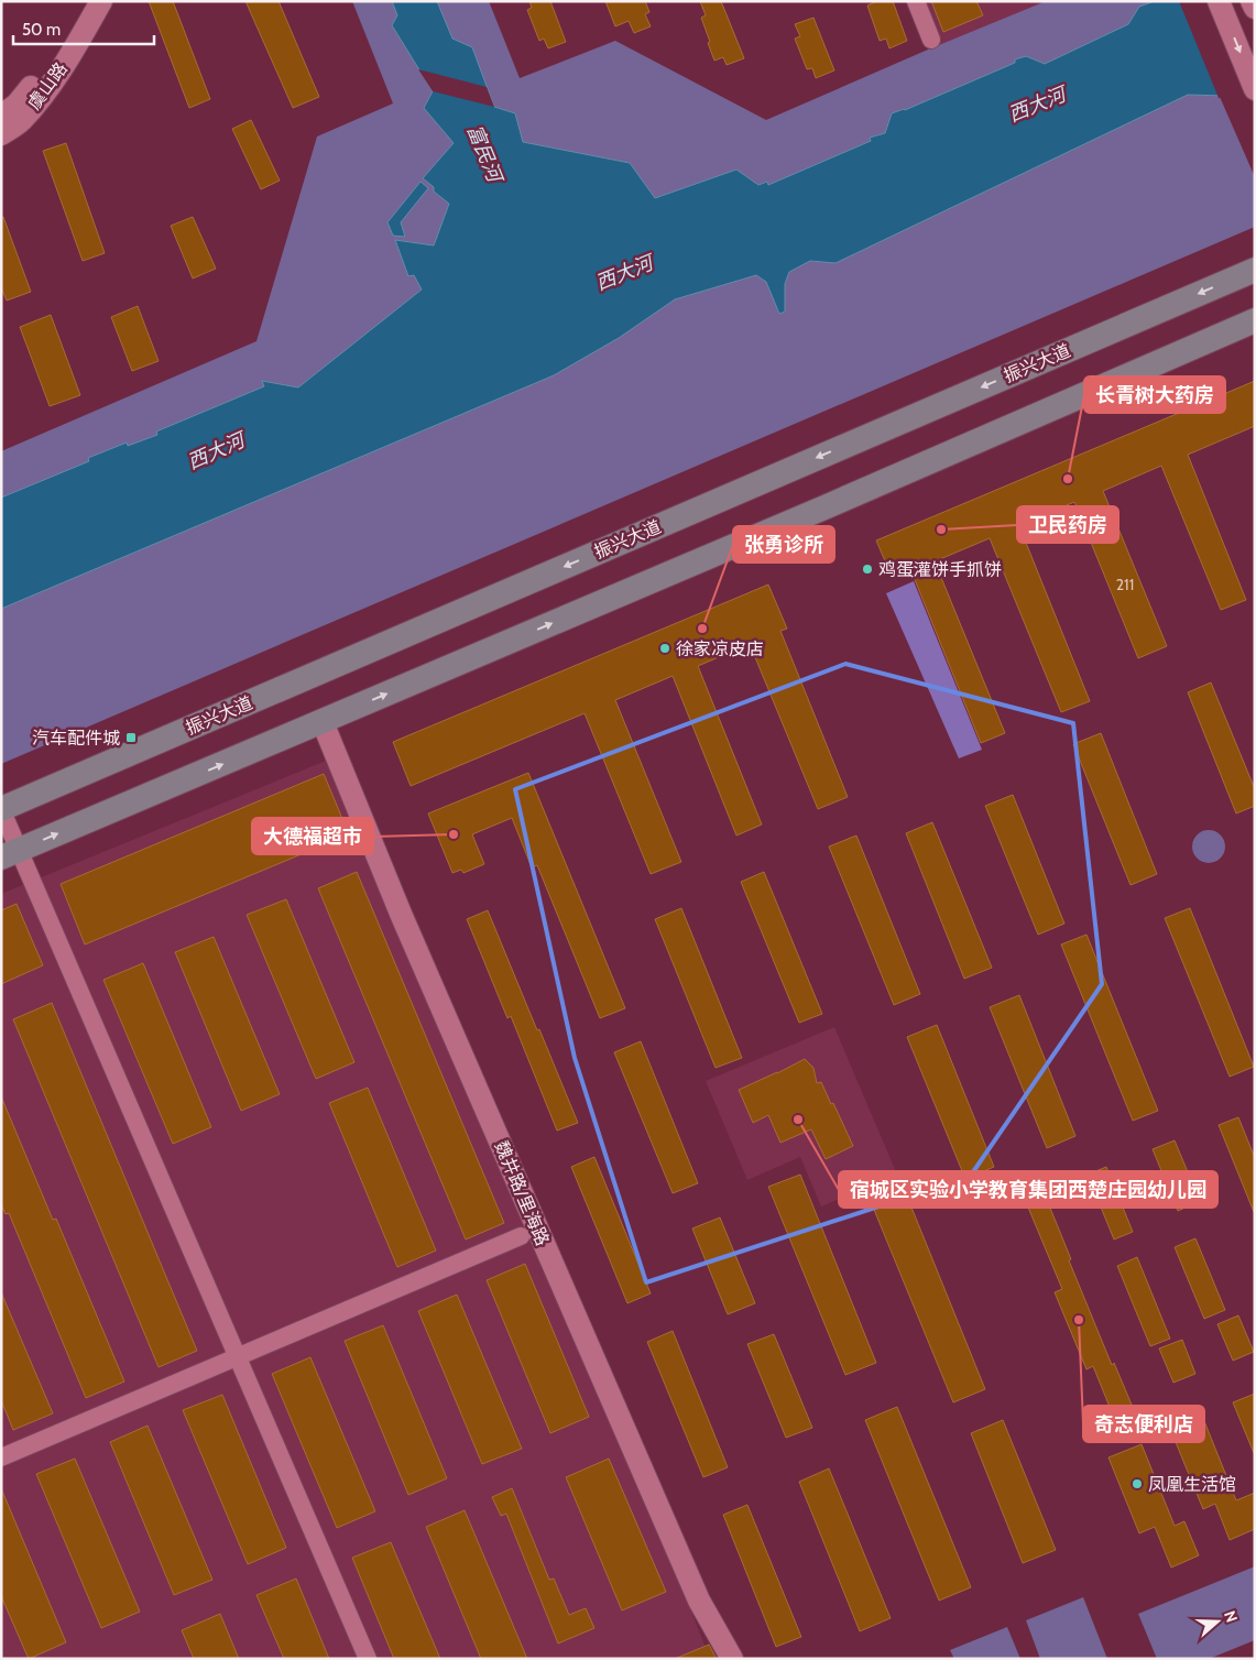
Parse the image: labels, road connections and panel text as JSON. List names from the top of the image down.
{
  "streets": {
    "main road": ["振兴大道"],
    "street": ["虞山路", "魏井路/里海路"]
  },
  "water": ["西大河", "富民河"],
  "places": {
    "other": [
      "长青树大药房",
      "卫民药房",
      "鸡蛋灌饼手抓饼",
      "张勇诊所",
      "徐家凉皮店",
      "大德福超市",
      "宿城区实验小学教育集团西楚庄园幼儿园",
      "奇志便利店",
      "凤凰生活馆"
    ],
    "transit": ["汽车配件城"]
  },
  "house_numbers": ["211"],
  "scale_bar": "50 m",
  "north": "right"
}
